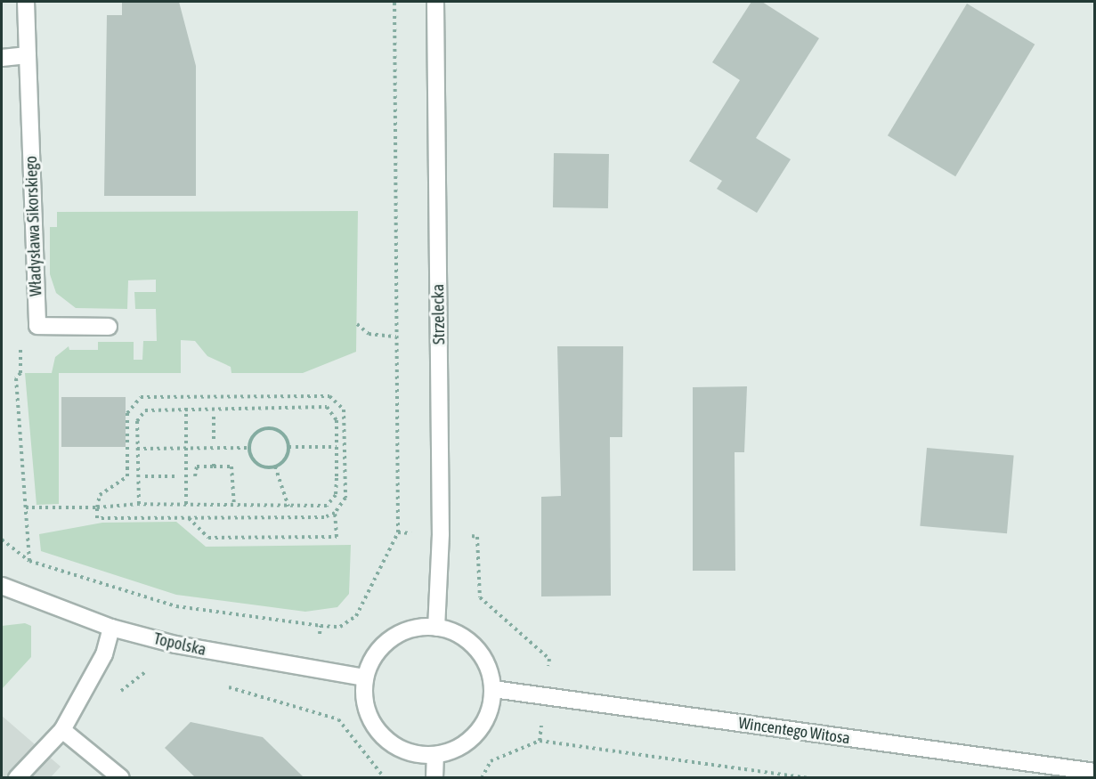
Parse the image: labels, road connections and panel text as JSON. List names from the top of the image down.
{
  "streets": {
    "street": [
      "Władysława Sikorskiego",
      "Strzelecka",
      "Topolska",
      "Wincentego Witosa"
    ]
  },
  "crossings": [
    ["Strzelecka", "Topolska"],
    ["Strzelecka", "Wincentego Witosa"],
    ["Topolska", "Wincentego Witosa"]
  ]
}
